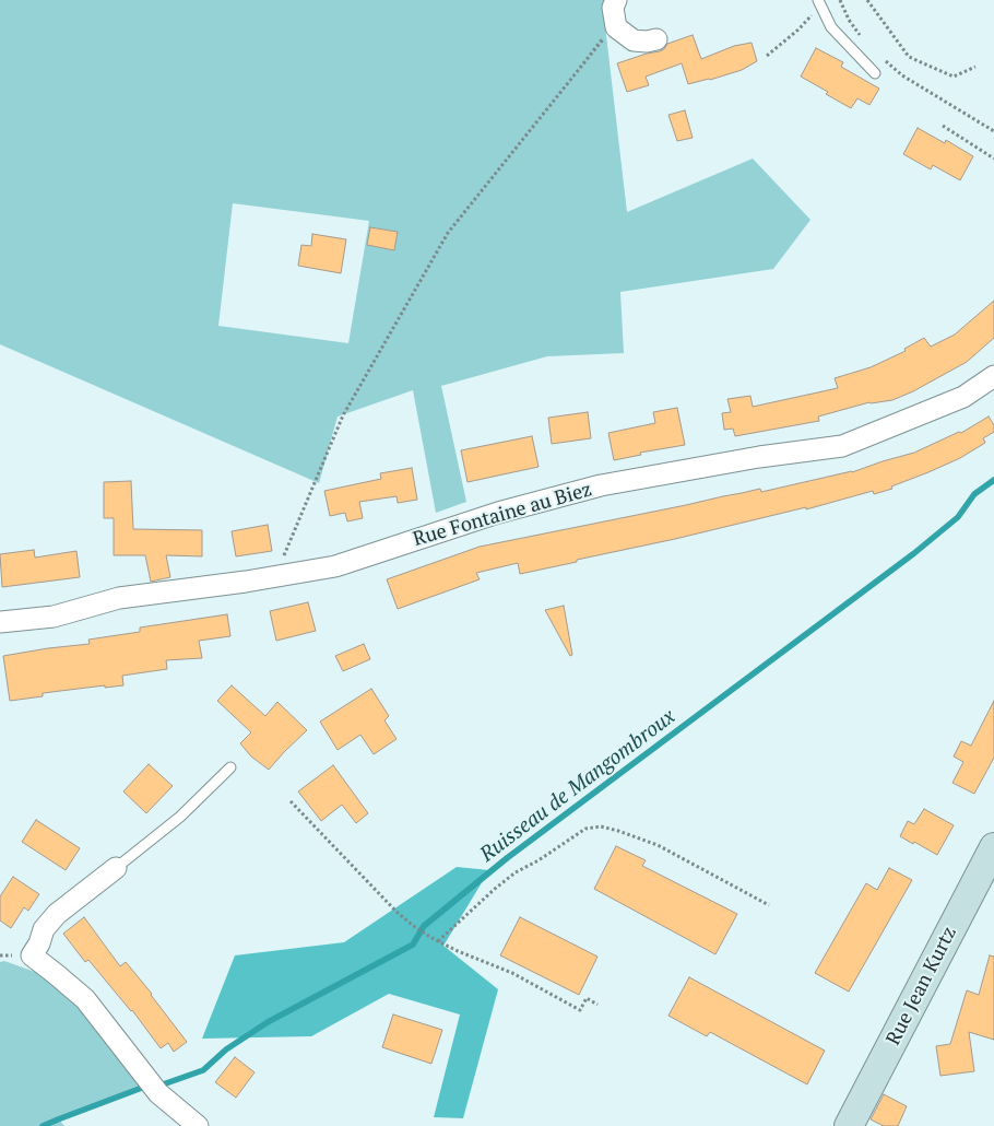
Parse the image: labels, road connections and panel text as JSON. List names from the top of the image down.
{
  "streets": {
    "main road": ["Rue Jean Kurtz"],
    "street": ["Rue Fontaine au Biez"]
  },
  "water": ["Ruisseau de Mangombroux"]
}
